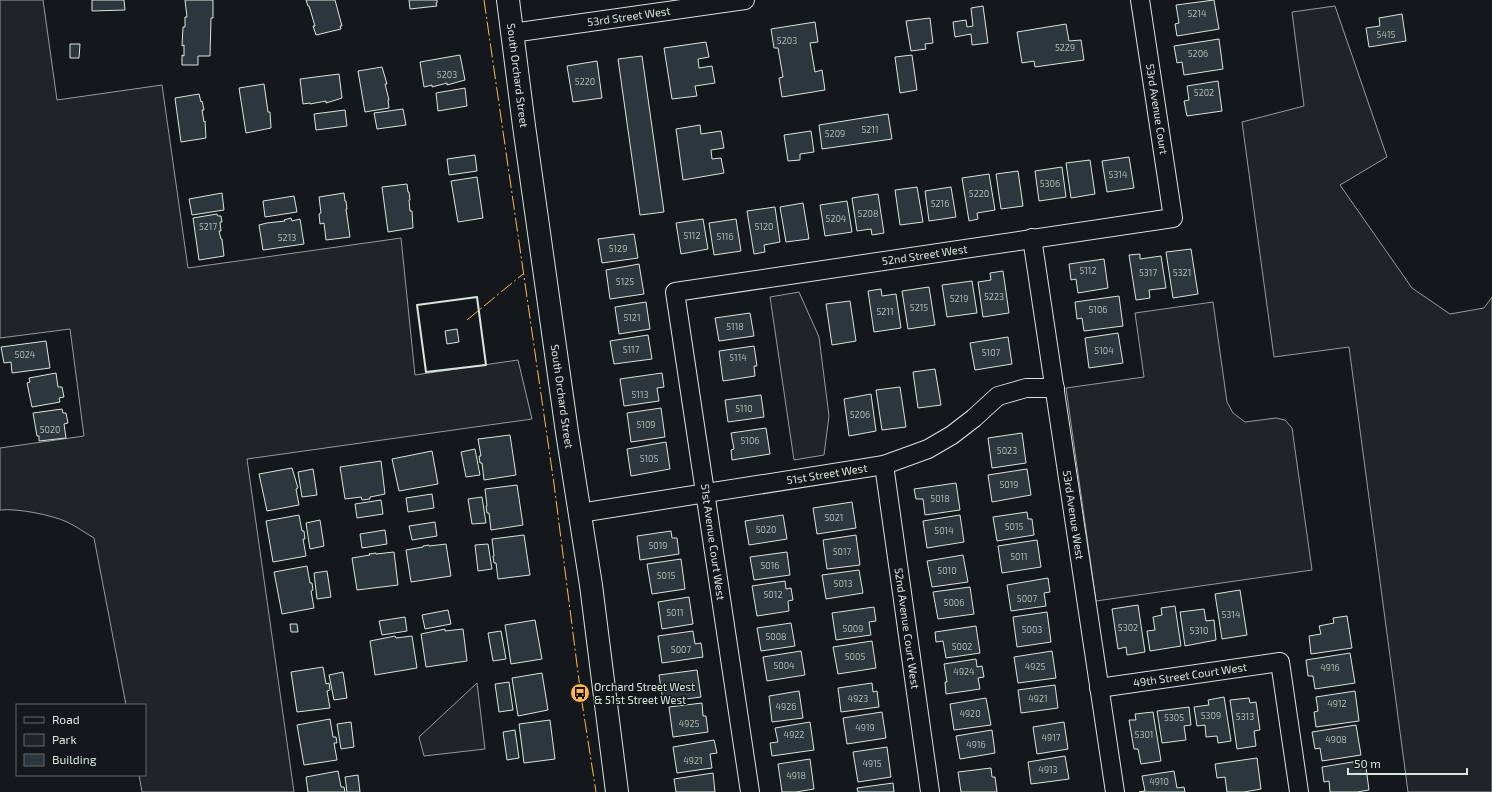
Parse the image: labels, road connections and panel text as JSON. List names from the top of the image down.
{
  "streets": {
    "main road": ["South Orchard Street"],
    "street": [
      "53rd Street West",
      "53rd Avenue Court",
      "52nd Street West",
      "51st Street West",
      "53rd Avenue West",
      "51st Avenue Court West",
      "52nd Avenue Court West",
      "49th Street Court West"
    ]
  },
  "crossings": [
    ["53rd Street West", "South Orchard Street"],
    ["South Orchard Street", "51st Street West"],
    ["53rd Avenue Court", "52nd Street West"],
    ["52nd Street West", "53rd Avenue West"],
    ["52nd Street West", "51st Avenue Court West"],
    ["51st Street West", "53rd Avenue West"],
    ["51st Street West", "51st Avenue Court West"],
    ["51st Street West", "52nd Avenue Court West"],
    ["53rd Avenue West", "49th Street Court West"]
  ],
  "places": {
    "bus stop": ["Orchard Street West & 51st Street West"]
  },
  "house_numbers": [
    "5214",
    "5415",
    "5203",
    "5229",
    "5206",
    "5203",
    "5220",
    "5202",
    "5211",
    "5209",
    "5314",
    "5306",
    "5220",
    "5216",
    "5208",
    "5204",
    "5217",
    "5120",
    "5112",
    "5116",
    "5213",
    "5129",
    "5112",
    "5317",
    "5321",
    "5125",
    "5223",
    "5219",
    "5215",
    "5106",
    "5211",
    "5121",
    "5118",
    "5117",
    "5104",
    "5107",
    "5024",
    "5114",
    "5113",
    "5110",
    "5206",
    "5109",
    "5020",
    "5106",
    "5023",
    "5105",
    "5019",
    "5018",
    "5021",
    "5015",
    "5020",
    "5014",
    "5019",
    "5017",
    "5011",
    "5016",
    "5010",
    "5015",
    "5013",
    "5012",
    "5007",
    "5006",
    "5011",
    "5314",
    "5302",
    "5009",
    "5003",
    "5310",
    "5008",
    "5002",
    "5007",
    "5005",
    "5004",
    "4925",
    "4916",
    "4924",
    "4923",
    "4921",
    "4912",
    "4926",
    "4920",
    "5309",
    "5313",
    "5305",
    "4925",
    "4919",
    "4922",
    "5301",
    "4917",
    "4908",
    "4916",
    "4921",
    "4915",
    "4913",
    "4918",
    "4910"
  ],
  "legend": ["Road", "Park", "Building"],
  "scale_bar": "50 m"
}
